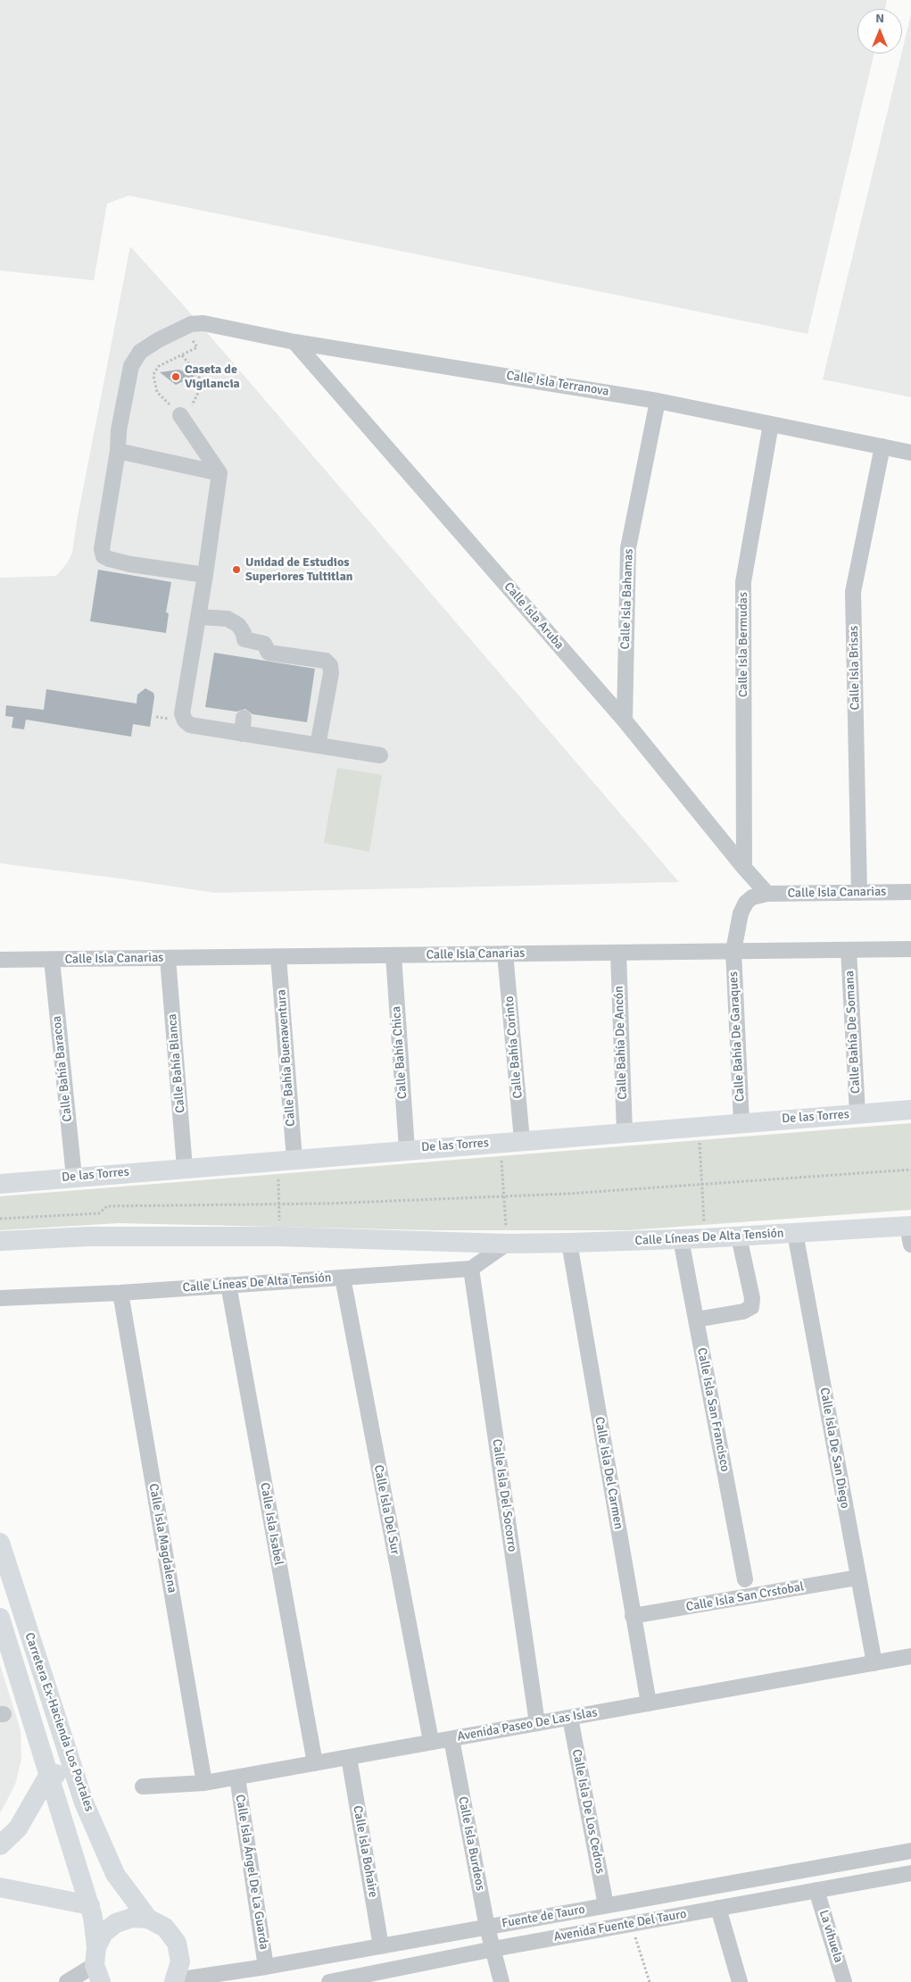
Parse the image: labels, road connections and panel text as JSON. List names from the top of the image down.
{
  "streets": {
    "main road": ["De las Torres", "Calle Líneas De Alta Tensión", "Carretera Ex-Hacienda Los Portales"],
    "street": [
      "Calle Isla Terranova",
      "Calle Isla Bahamas",
      "Calle Isla Aruba",
      "Calle Isla Bermudas",
      "Calle Isla Brisas",
      "Calle Isla Canarias",
      "Calle Bahía De Somana",
      "Calle Bahía De Garaques",
      "Calle Bahía De Ancón",
      "Calle Bahía Corinto",
      "Calle Bahía Chica",
      "Calle Bahía Buenaventura",
      "Calle Bahía Blanca",
      "Calle Bahía Baracoa",
      "Calle Isla San Francisco",
      "Calle Isla De San Diego",
      "Calle Isla Del Carmen",
      "Calle Isla Del Socorro",
      "Calle Isla Del Sur",
      "Calle Isla Isabel",
      "Calle Isla Magdalena",
      "Calle Isla San Crstobal",
      "Avenida Paseo De Las Islas",
      "Calle Isla De Los Cedros",
      "Calle Isla Burdeos",
      "Calle Isla Bohaire",
      "Calle Isla Ángel De La Guarda",
      "Fuente de Tauro",
      "Avenida Fuente Del Tauro",
      "La vihuela"
    ]
  },
  "crossings": [
    ["Calle Isla Terranova", "Calle Isla Bahamas"],
    ["Calle Isla Terranova", "Calle Isla Aruba"],
    ["Calle Isla Terranova", "Calle Isla Bermudas"],
    ["Calle Isla Terranova", "Calle Isla Brisas"],
    ["Calle Isla Bahamas", "Calle Isla Aruba"],
    ["Calle Isla Aruba", "Calle Isla Bermudas"],
    ["Calle Isla Aruba", "Calle Isla Canarias"],
    ["Calle Isla Brisas", "Calle Isla Canarias"],
    ["Calle Isla Canarias", "Calle Bahía De Garaques"],
    ["Calle Isla Canarias", "Calle Bahía De Ancón"],
    ["Calle Isla Canarias", "Calle Bahía Corinto"],
    ["Calle Isla Canarias", "Calle Bahía Chica"],
    ["Calle Isla Canarias", "Calle Bahía Buenaventura"],
    ["Calle Isla Canarias", "Calle Bahía Blanca"],
    ["Calle Isla Canarias", "Calle Bahía Baracoa"],
    ["Calle Bahía De Somana", "De las Torres"],
    ["Calle Bahía De Garaques", "De las Torres"],
    ["Calle Bahía De Ancón", "De las Torres"],
    ["Calle Bahía Corinto", "De las Torres"],
    ["Calle Bahía Chica", "De las Torres"],
    ["Calle Bahía Buenaventura", "De las Torres"],
    ["Calle Bahía Blanca", "De las Torres"],
    ["Calle Bahía Baracoa", "De las Torres"],
    ["Calle Líneas De Alta Tensión", "Calle Isla San Francisco"],
    ["Calle Líneas De Alta Tensión", "Calle Isla De San Diego"],
    ["Calle Líneas De Alta Tensión", "Calle Isla Del Carmen"],
    ["Calle Líneas De Alta Tensión", "Calle Isla Del Socorro"],
    ["Calle Líneas De Alta Tensión", "Calle Isla Del Sur"],
    ["Calle Líneas De Alta Tensión", "Calle Isla Isabel"],
    ["Calle Líneas De Alta Tensión", "Calle Isla Magdalena"],
    ["Calle Isla De San Diego", "Calle Isla San Crstobal"],
    ["Calle Isla De San Diego", "Avenida Paseo De Las Islas"],
    ["Calle Isla Del Carmen", "Calle Isla San Crstobal"],
    ["Calle Isla Del Carmen", "Avenida Paseo De Las Islas"],
    ["Calle Isla Del Socorro", "Avenida Paseo De Las Islas"],
    ["Calle Isla Del Sur", "Avenida Paseo De Las Islas"],
    ["Calle Isla Isabel", "Avenida Paseo De Las Islas"],
    ["Calle Isla Magdalena", "Avenida Paseo De Las Islas"],
    ["Carretera Ex-Hacienda Los Portales", "Fuente de Tauro"],
    ["Avenida Paseo De Las Islas", "Calle Isla De Los Cedros"],
    ["Avenida Paseo De Las Islas", "Calle Isla Burdeos"],
    ["Avenida Paseo De Las Islas", "Calle Isla Bohaire"],
    ["Avenida Paseo De Las Islas", "Calle Isla Ángel De La Guarda"],
    ["Calle Isla De Los Cedros", "Fuente de Tauro"],
    ["Calle Isla Burdeos", "Fuente de Tauro"],
    ["Calle Isla Burdeos", "Avenida Fuente Del Tauro"],
    ["Calle Isla Bohaire", "Fuente de Tauro"],
    ["Calle Isla Ángel De La Guarda", "Fuente de Tauro"],
    ["Avenida Fuente Del Tauro", "La vihuela"]
  ],
  "places": ["Caseta de Vigilancia", "Unidad de Estudios Superiores Tultitlan"],
  "north": "top"
}
